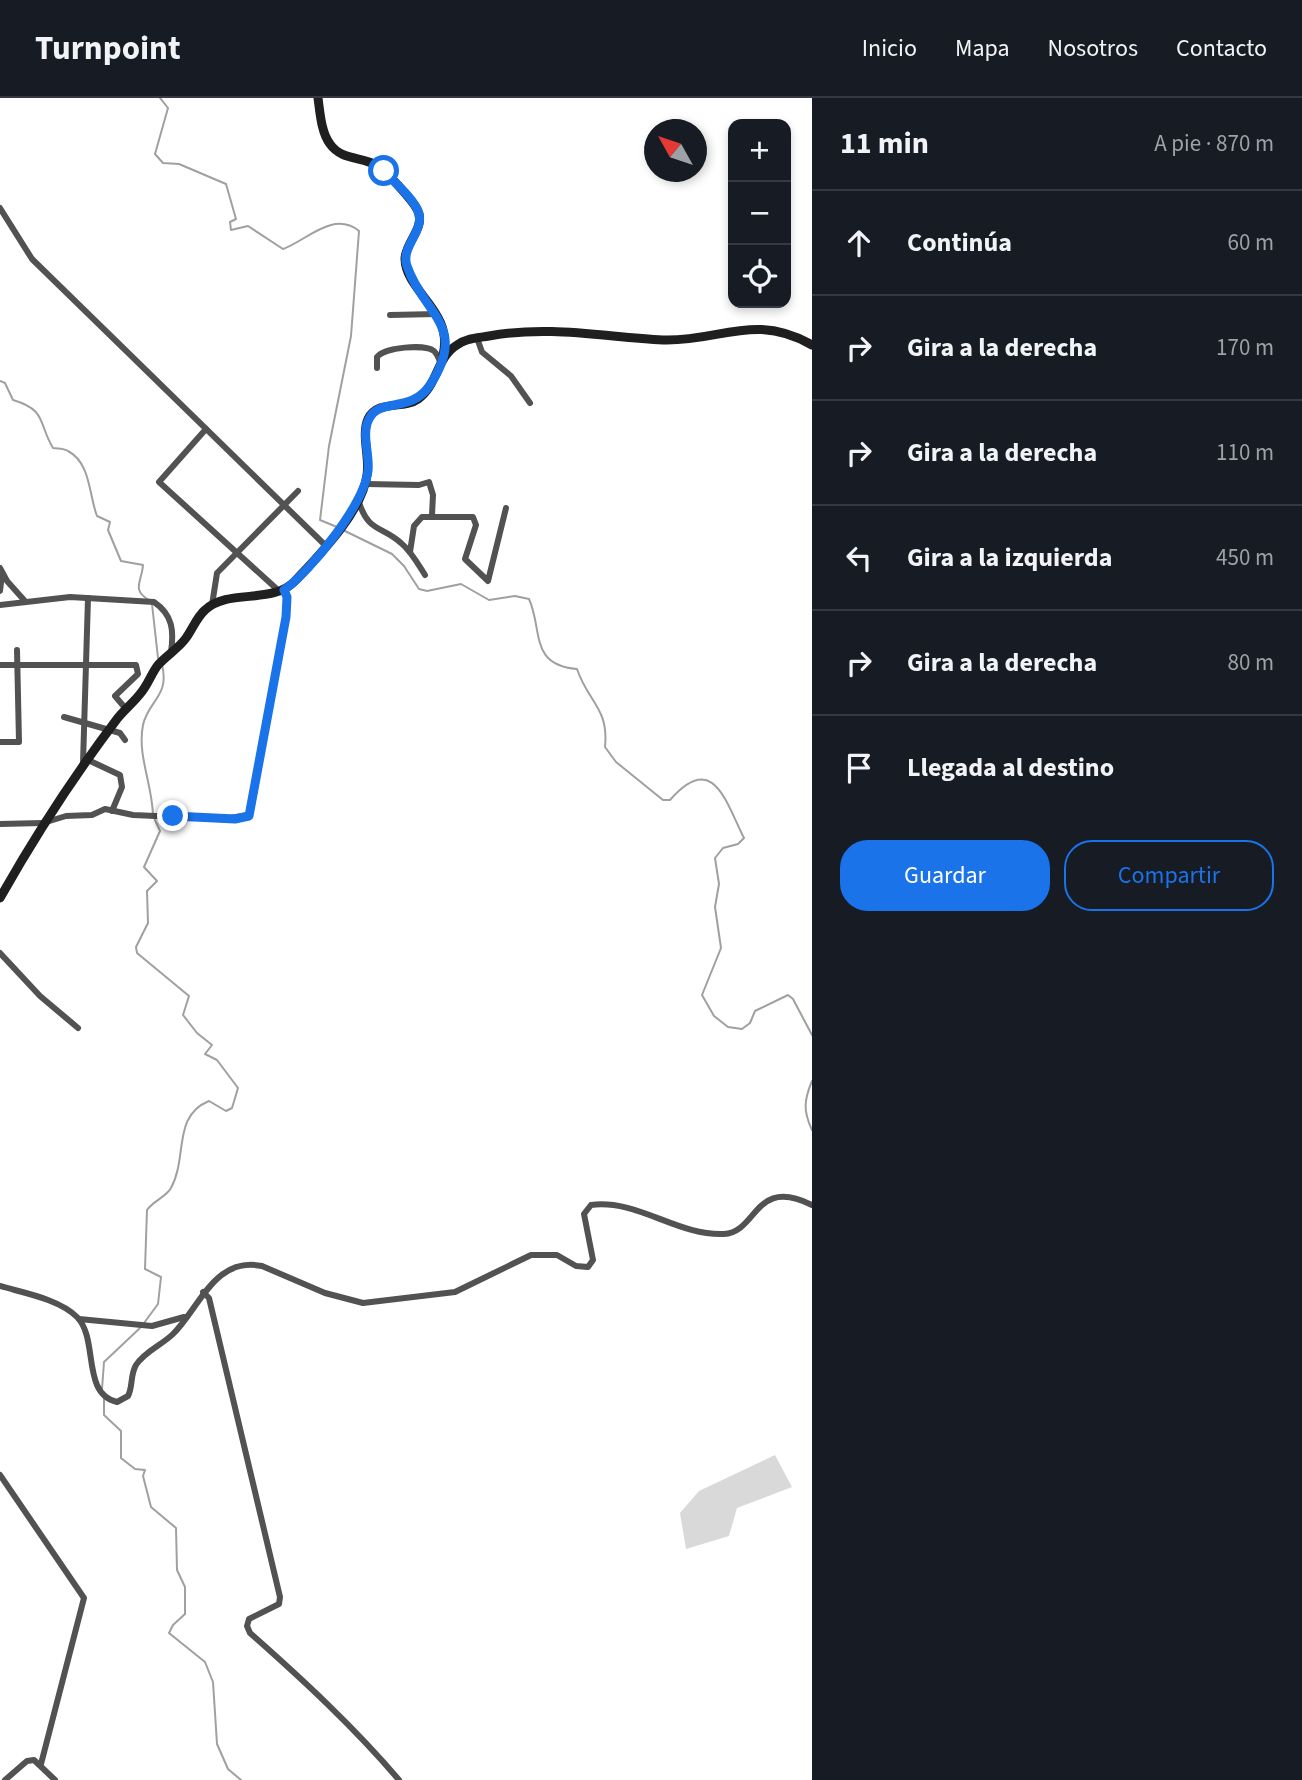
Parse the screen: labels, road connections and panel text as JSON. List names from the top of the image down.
{
  "north": "top left",
  "page": {
    "header": "Turnpoint",
    "nav": [
      "Inicio",
      "Mapa",
      "Nosotros",
      "Contacto"
    ],
    "heading": ["11 min", "A pie · 870 m"],
    "map_buttons": ["+", "−"],
    "list": [
      ["Continúa", "60 m"],
      ["Gira a la derecha", "170 m"],
      ["Gira a la derecha", "110 m"],
      ["Gira a la izquierda", "450 m"],
      ["Gira a la derecha", "80 m"],
      "Llegada al destino"
    ],
    "buttons": ["Guardar", "Compartir"]
  }
}
